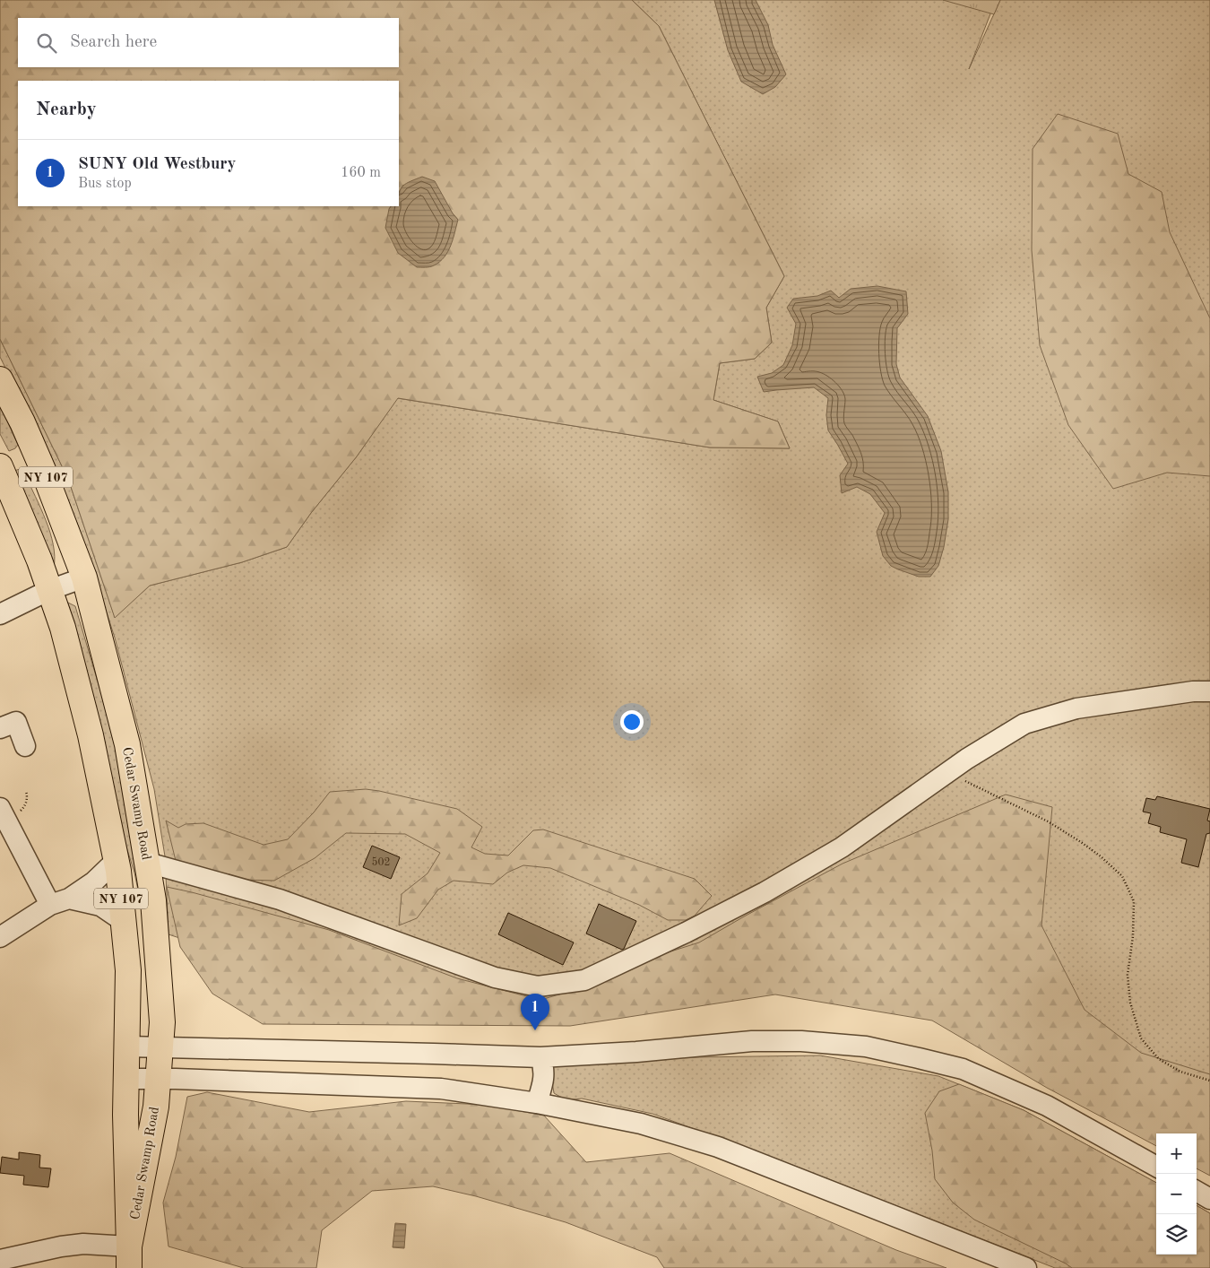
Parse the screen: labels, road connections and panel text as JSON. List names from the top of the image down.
{
  "streets": {
    "main road": ["NY 107", "Cedar Swamp Road"]
  },
  "house_numbers": ["502"],
  "page": {
    "search": "Search here",
    "heading": "Nearby",
    "list": [
      {
        "mark": "1",
        "name": "SUNY Old Westbury",
        "note": "Bus stop",
        "value": "160 m"
      }
    ],
    "pins": "1",
    "map_buttons": ["+", "−"]
  }
}
